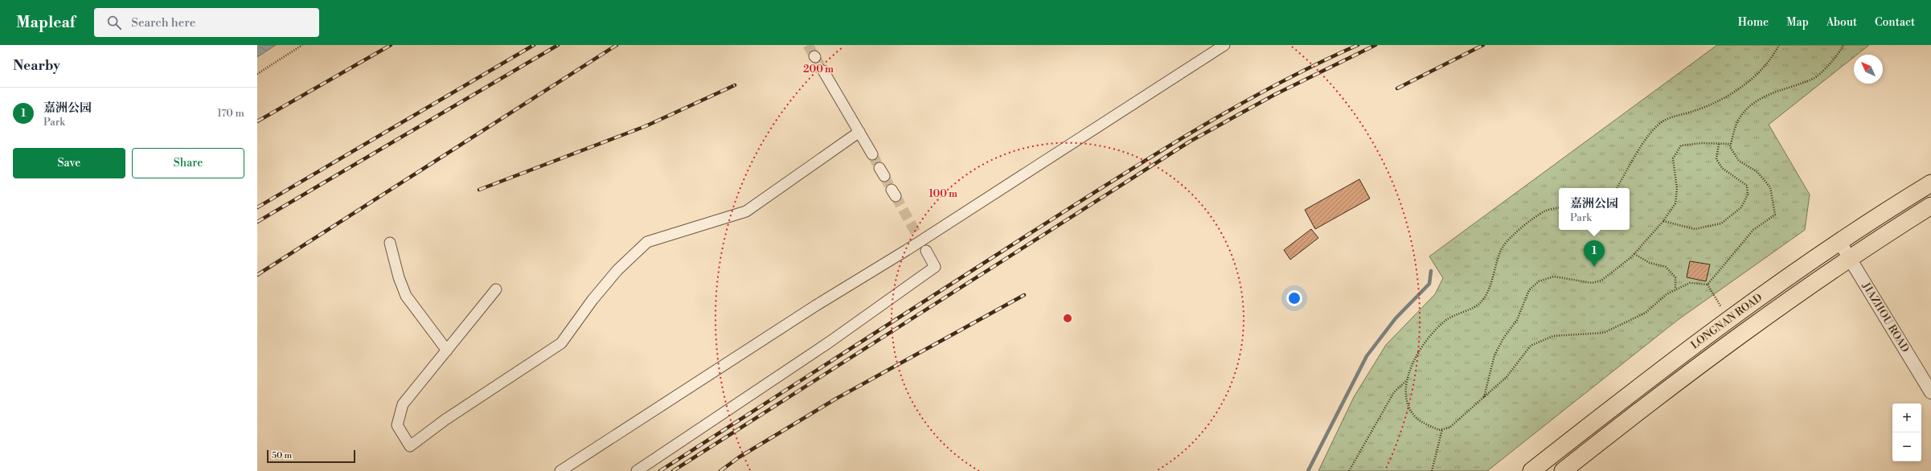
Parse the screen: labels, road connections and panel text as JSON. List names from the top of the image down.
{
  "streets": {
    "main road": ["LONGNAN ROAD"],
    "street": ["JIAZHOU ROAD"]
  },
  "crossings": [
    ["JIAZHOU ROAD", "LONGNAN ROAD"]
  ],
  "scale_bar": "50 m",
  "north": "top left",
  "page": {
    "header": "Mapleaf",
    "search": "Search here",
    "nav": [
      "Home",
      "Map",
      "About",
      "Contact"
    ],
    "heading": "Nearby",
    "list": [
      {
        "mark": "1",
        "name": "嘉洲公园",
        "note": "Park",
        "value": "170 m"
      }
    ],
    "buttons": ["Save", "Share"],
    "popup": ["嘉洲公园", "Park"],
    "pins": "1",
    "map_buttons": ["+", "−"],
    "scale": "50 m"
  },
  "rings": ["200 m", "100 m"]
}
